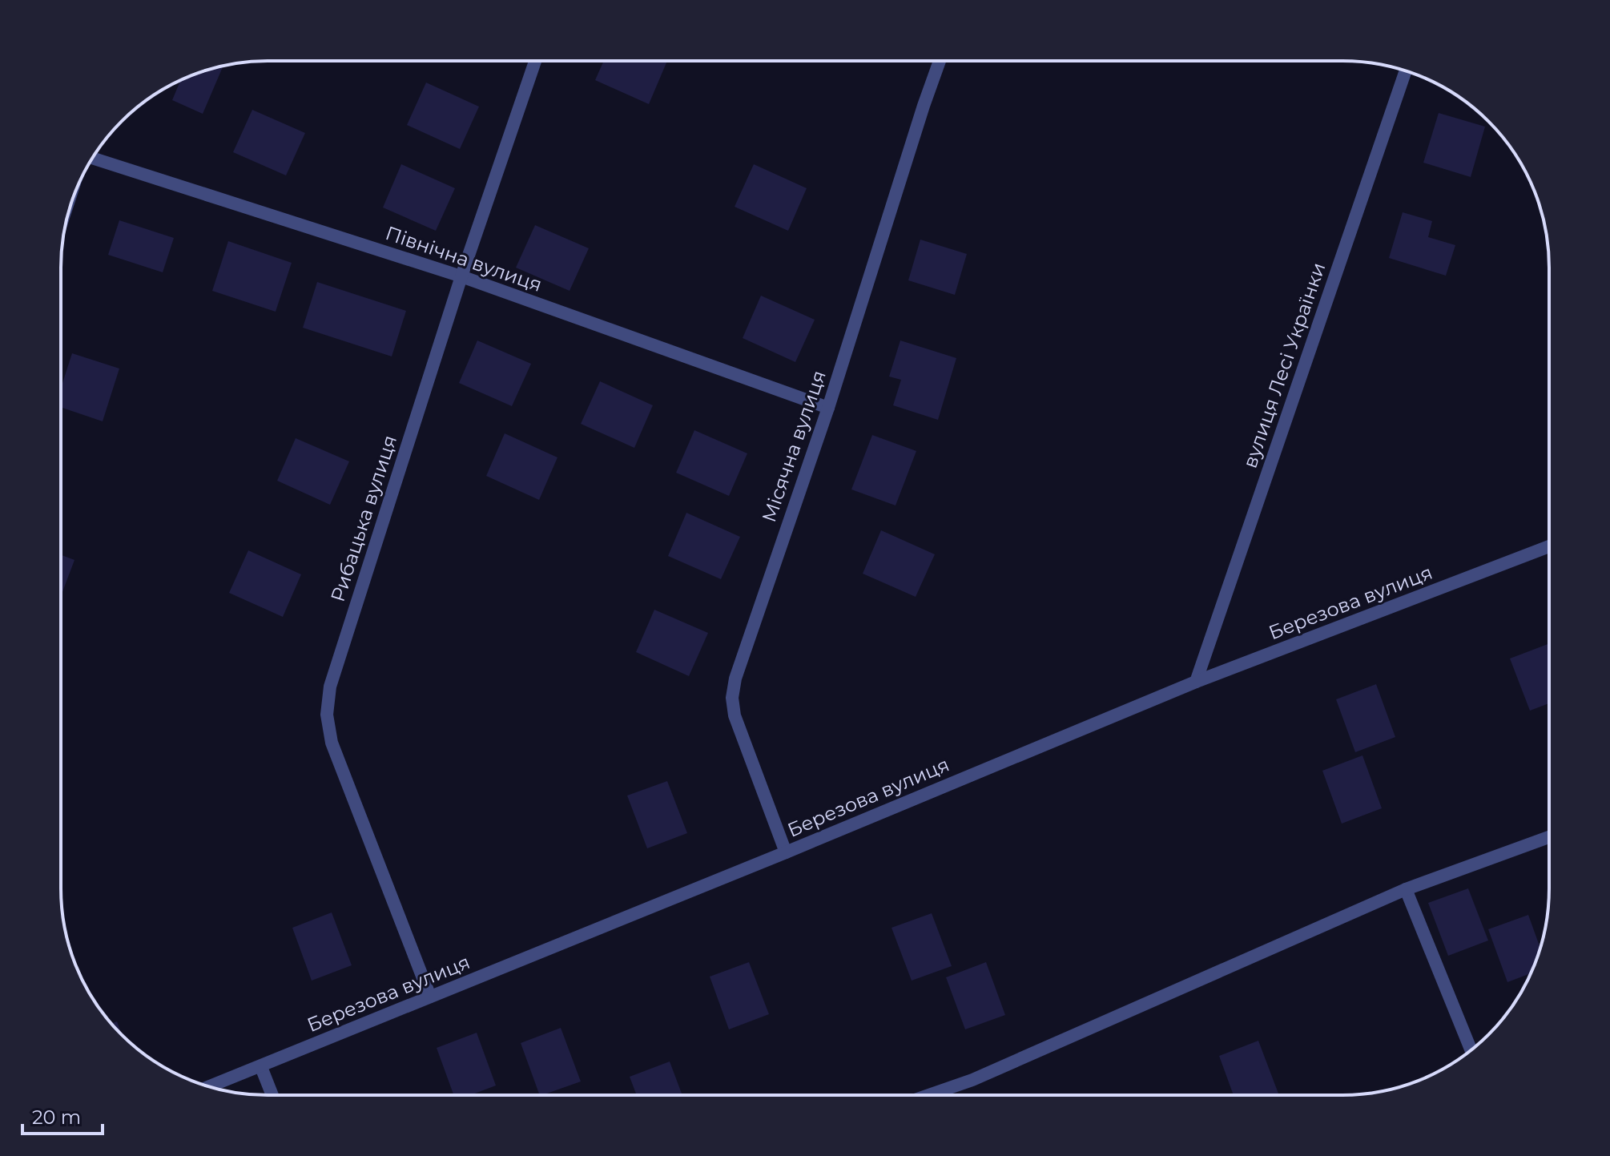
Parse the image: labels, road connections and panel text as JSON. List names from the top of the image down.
{
  "streets": {
    "street": [
      "Північна вулиця",
      "вулиця Лесі Українки",
      "Місячна вулиця",
      "Рибацька вулиця",
      "Березова вулиця"
    ]
  },
  "crossings": [
    ["Північна вулиця", "Місячна вулиця"],
    ["Північна вулиця", "Рибацька вулиця"],
    ["вулиця Лесі Українки", "Березова вулиця"],
    ["Місячна вулиця", "Березова вулиця"],
    ["Рибацька вулиця", "Березова вулиця"]
  ],
  "scale_bar": "20 m"
}
